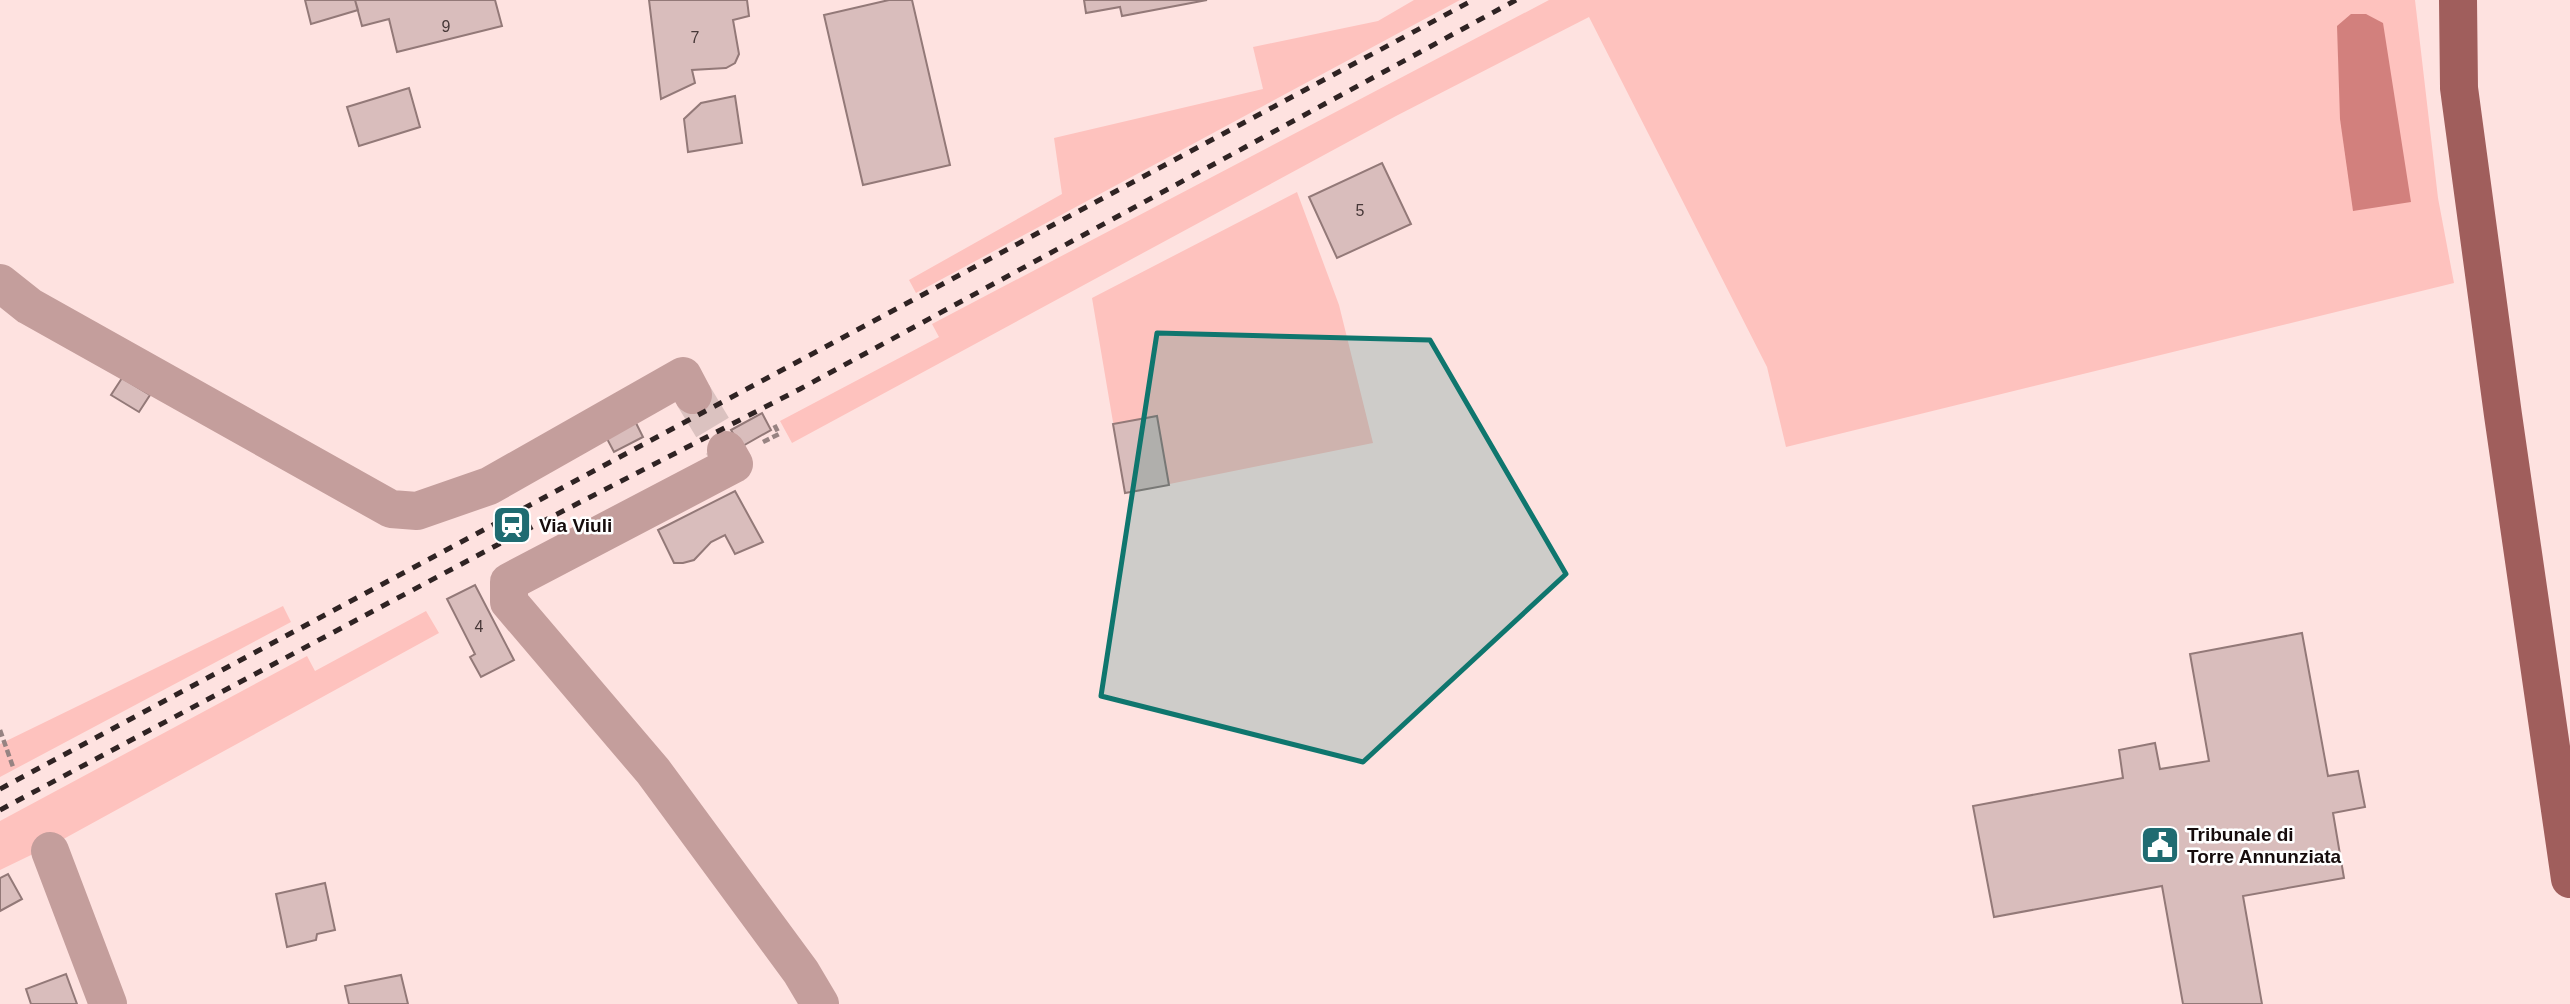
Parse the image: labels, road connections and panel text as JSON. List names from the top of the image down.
{
  "places": {
    "station": ["Via Viuli"],
    "public building": ["Tribunale di Torre Annunziata"]
  },
  "house_numbers": [
    "9",
    "7",
    "5",
    "4"
  ]
}
